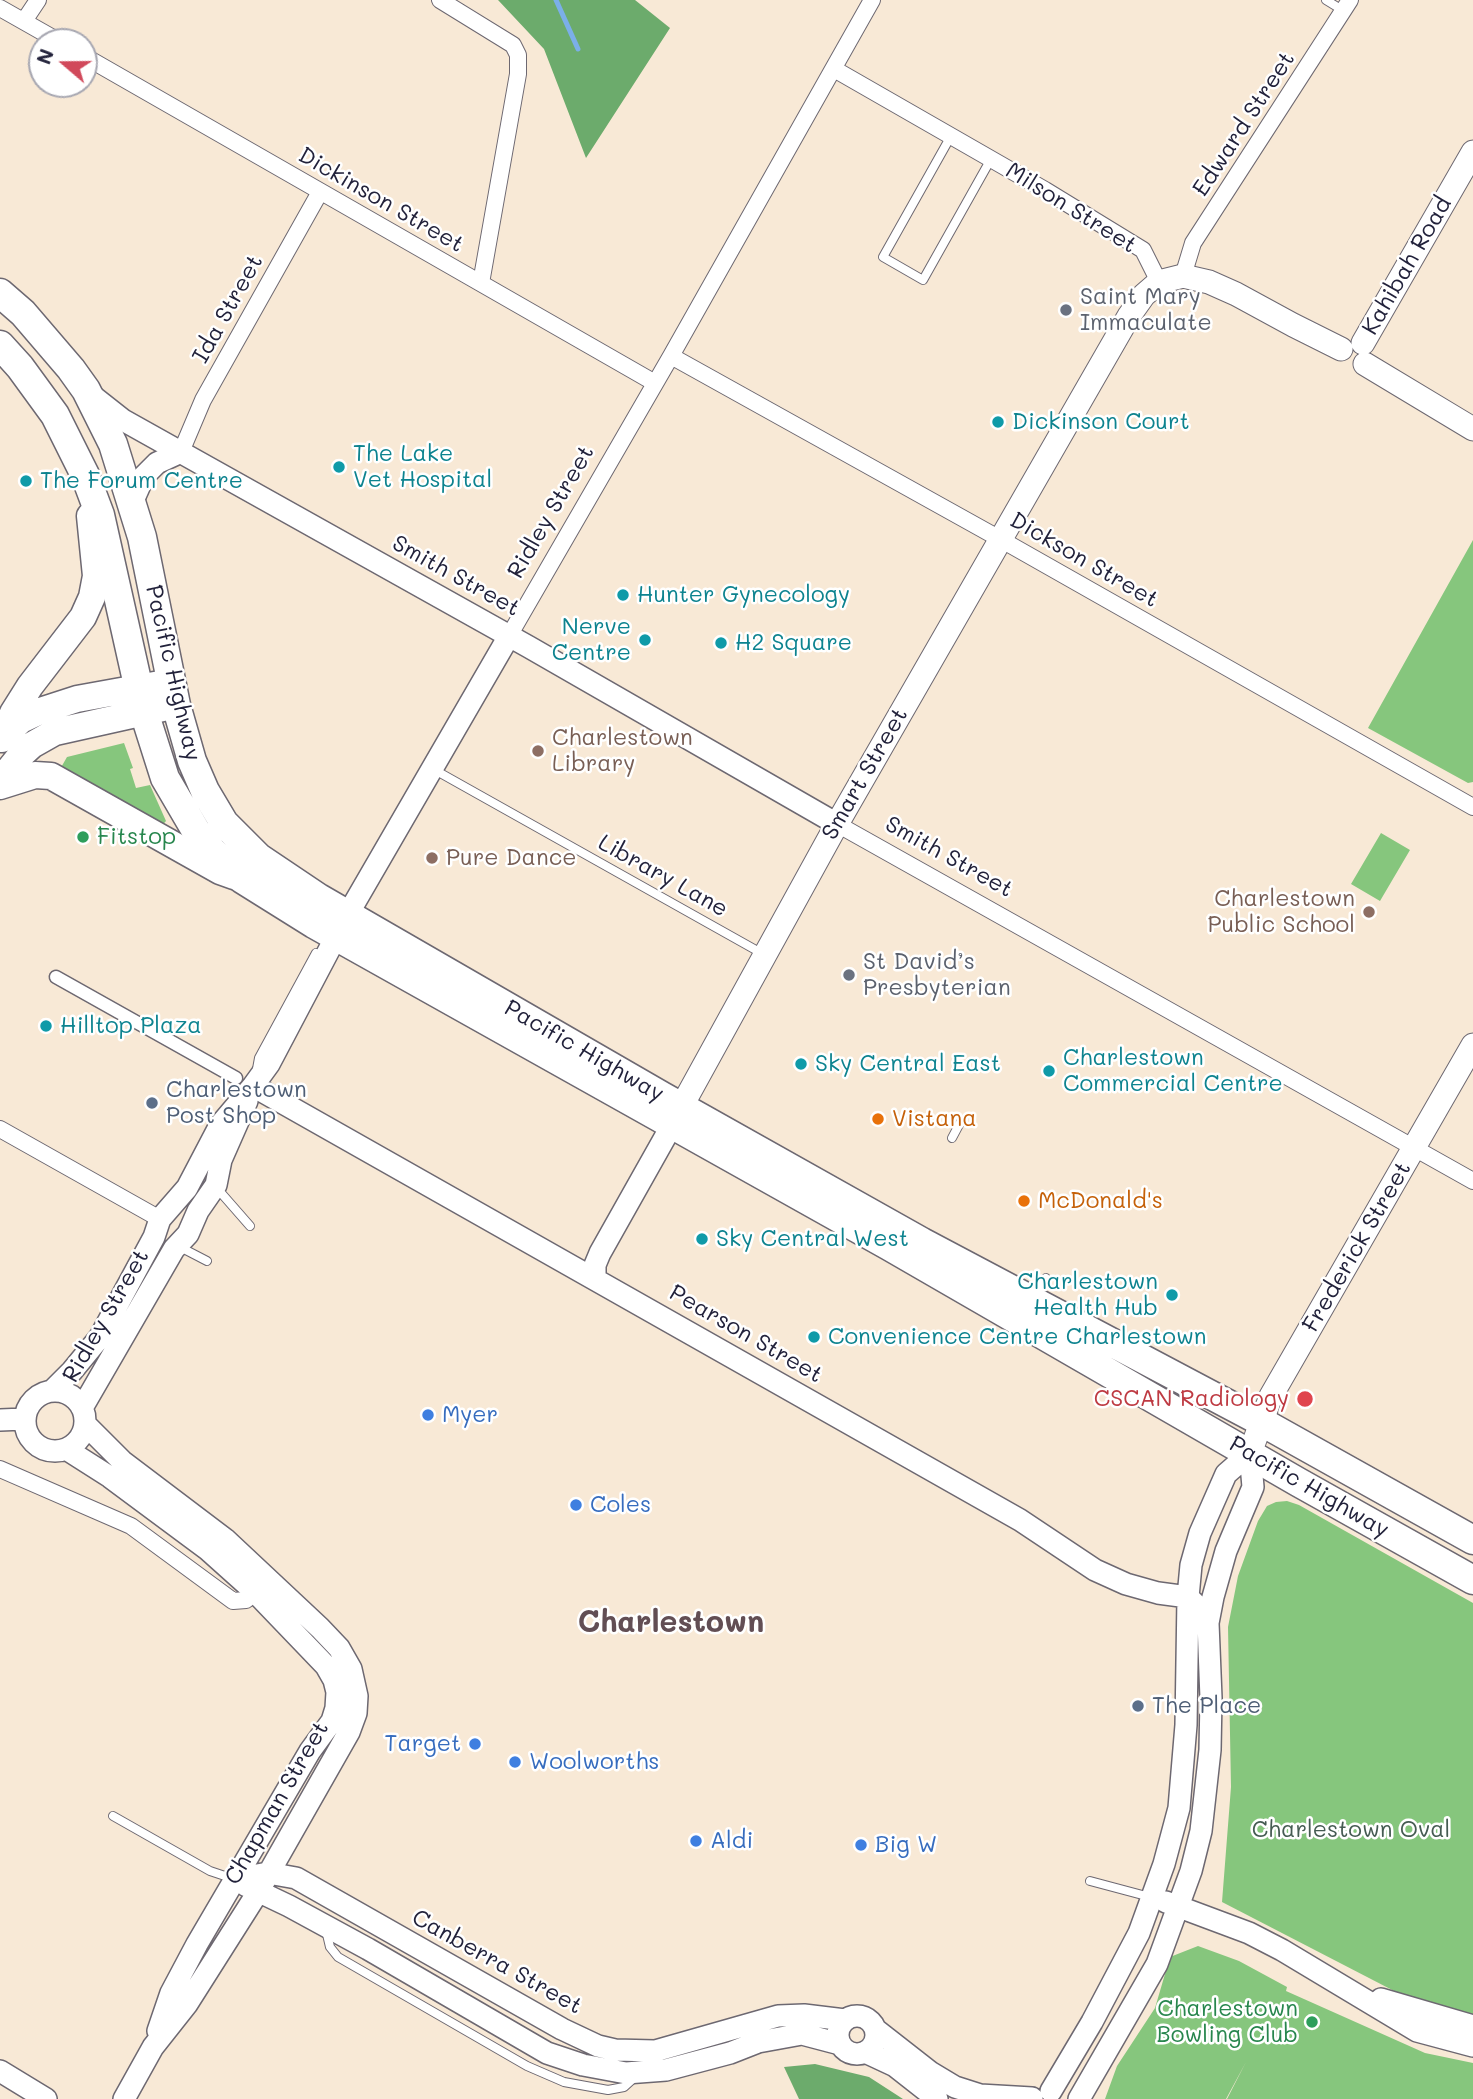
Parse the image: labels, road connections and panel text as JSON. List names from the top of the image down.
{
  "streets": {
    "highway": ["Pacific Highway"],
    "main road": ["Kahibah Road", "Smart Street", "Frederick Street"],
    "street": [
      "Edward Street",
      "Dickinson Street",
      "Milson Street",
      "Ida Street",
      "Ridley Street",
      "Dickson Street",
      "Smith Street",
      "Pearson Street",
      "Chapman Street",
      "Canberra Street"
    ],
    "lane": ["Library Lane"]
  },
  "crossings": [
    ["Dickinson Street", "Ida Street"],
    ["Dickinson Street", "Ridley Street"],
    ["Milson Street", "Ridley Street"],
    ["Milson Street", "Smart Street"],
    ["Ida Street", "Smith Street"],
    ["Ridley Street", "Dickson Street"],
    ["Ridley Street", "Smith Street"],
    ["Ridley Street", "Pacific Highway"],
    ["Ridley Street", "Library Lane"],
    ["Ridley Street", "Pearson Street"],
    ["Ridley Street", "Chapman Street"],
    ["Dickson Street", "Smart Street"],
    ["Smith Street", "Pacific Highway"],
    ["Smith Street", "Smart Street"],
    ["Smith Street", "Frederick Street"],
    ["Pacific Highway", "Smart Street"],
    ["Pacific Highway", "Frederick Street"],
    ["Smart Street", "Library Lane"],
    ["Smart Street", "Pearson Street"],
    ["Frederick Street", "Pearson Street"],
    ["Chapman Street", "Canberra Street"]
  ],
  "districts": ["Charlestown"],
  "parks": ["Charlestown Oval"],
  "places": [
    "Saint Mary Immaculate",
    "Dickinson Court",
    "The Lake Vet Hospital",
    "The Forum Centre",
    "Hunter Gynecology",
    "Nerve Centre",
    "H2 Square",
    "Charlestown Library",
    "Fitstop",
    "Pure Dance",
    "Charlestown Public School",
    "St David’s Presbyterian",
    "Hilltop Plaza",
    "Sky Central East",
    "Charlestown Commercial Centre",
    "Charlestown Post Shop",
    "Vistana",
    "McDonald's",
    "Sky Central West",
    "Charlestown Health Hub",
    "Convenience Centre Charlestown",
    "CSCAN Radiology",
    "Myer",
    "Coles",
    "The Place",
    "Target",
    "Woolworths",
    "Aldi",
    "Big W",
    "Charlestown Bowling Club"
  ],
  "north": "left"
}
